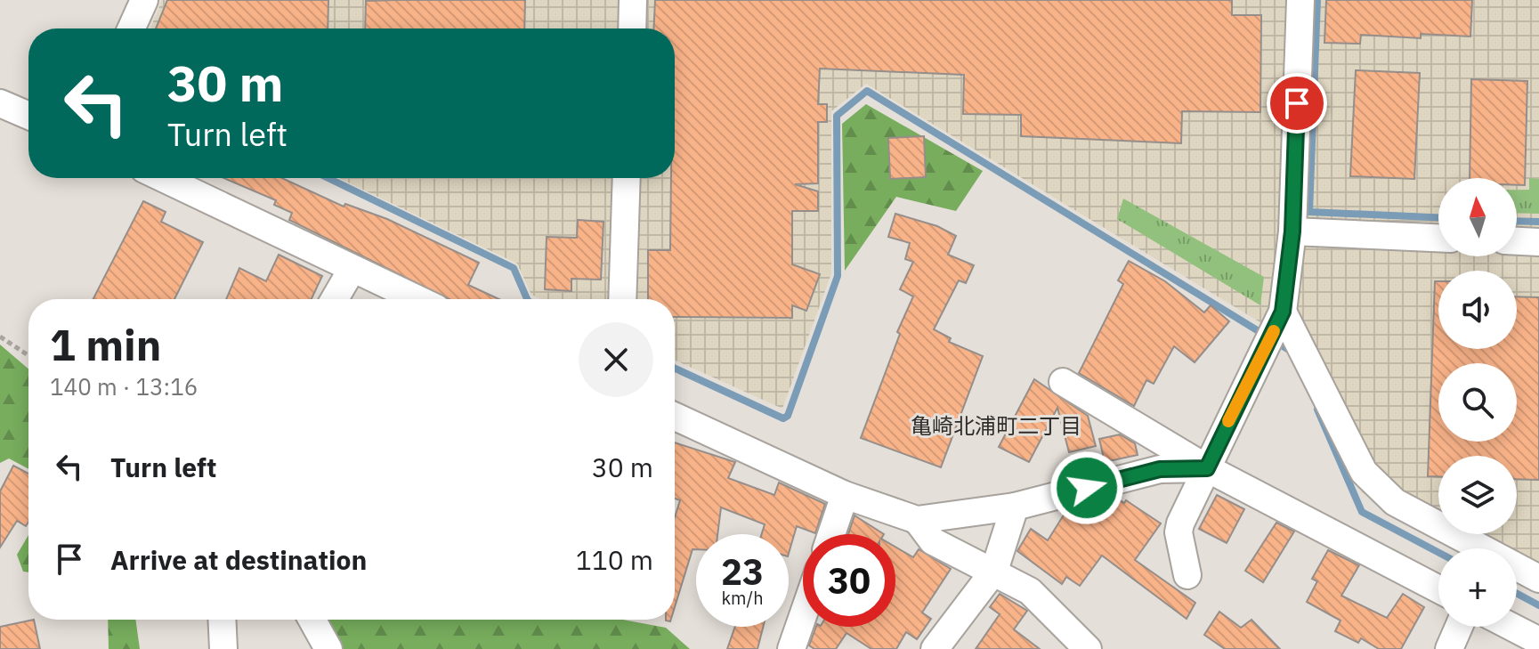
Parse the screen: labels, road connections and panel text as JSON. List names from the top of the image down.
{
  "districts": ["亀崎北浦町二丁目"],
  "north": "top",
  "page": {
    "turn": ["30 m", "Turn left"],
    "map_buttons": "+",
    "heading": ["1 min", "140 m · 13:16"],
    "list": [
      {
        "name": "Turn left",
        "value": "30 m"
      },
      {
        "name": "Arrive at destination",
        "value": "110 m"
      }
    ],
    "speed": "23 km/h",
    "limit": "30"
  }
}
